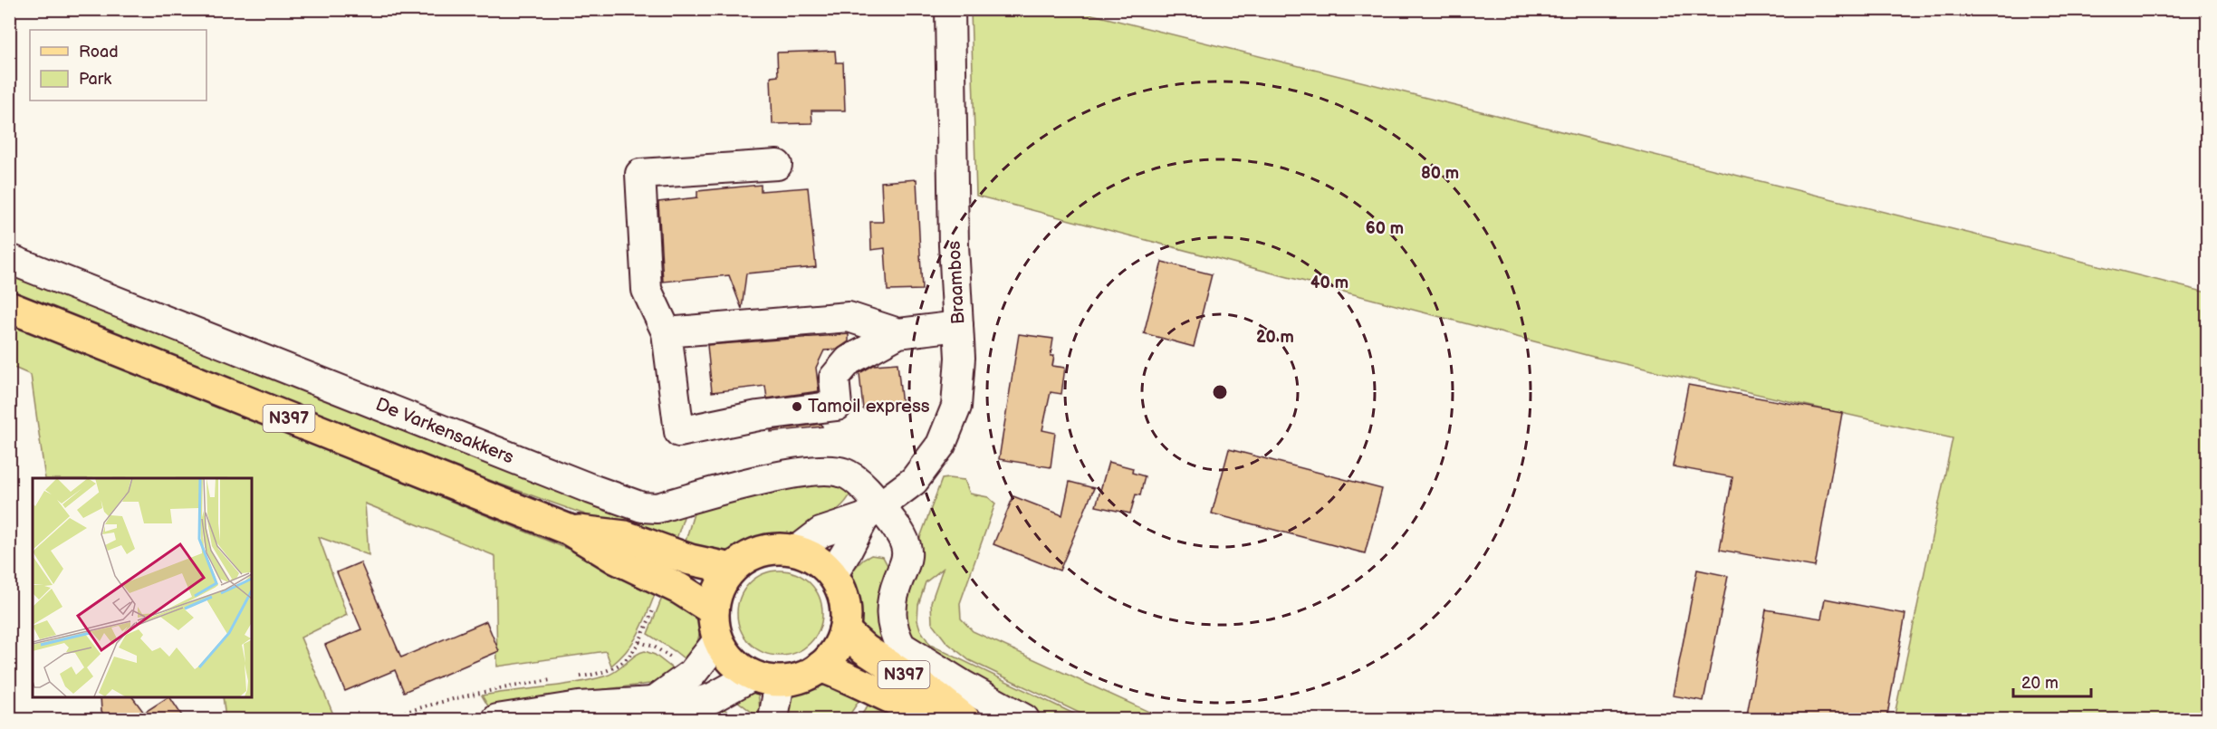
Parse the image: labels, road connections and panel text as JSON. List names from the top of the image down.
{
  "streets": {
    "main road": ["N397"],
    "street": ["Braambos", "De Varkensakkers"]
  },
  "crossings": [
    ["Braambos", "N397"],
    ["Braambos", "De Varkensakkers"]
  ],
  "places": ["Tamoil express"],
  "legend": ["Road", "Park"],
  "scale_bar": "20 m",
  "rings": [
    "80 m",
    "60 m",
    "40 m",
    "20 m"
  ]
}
